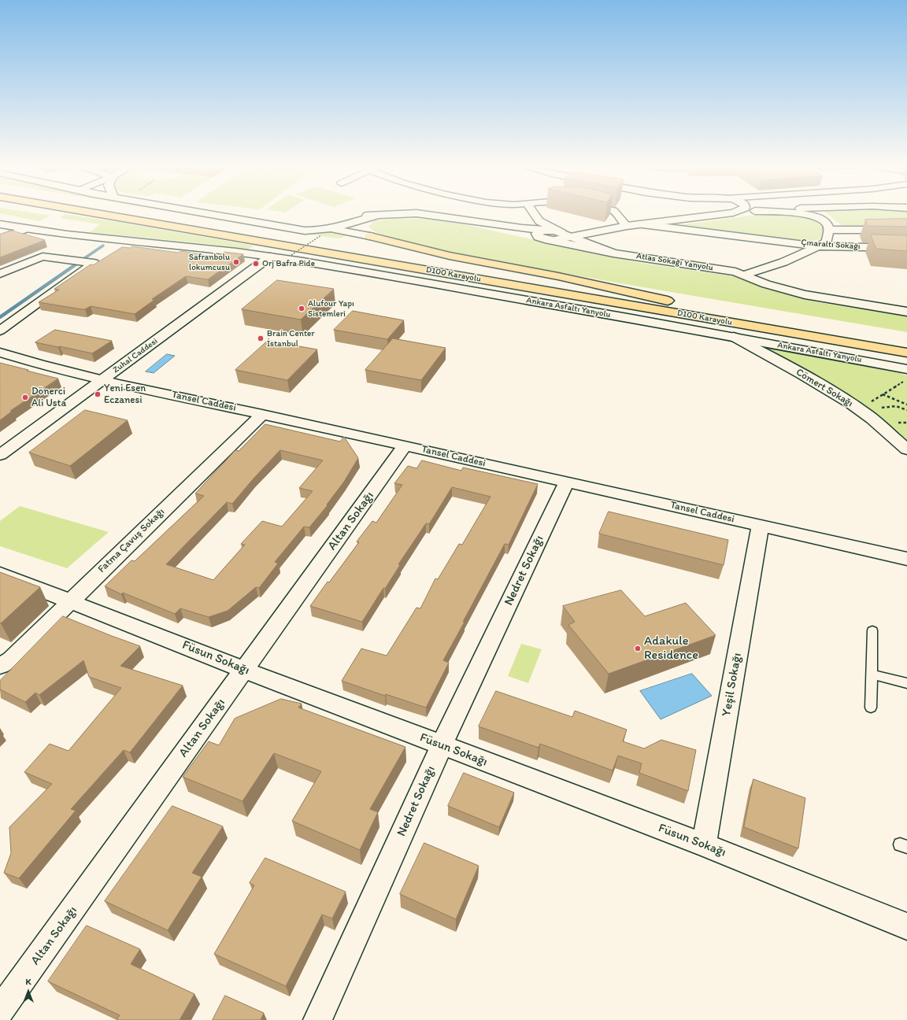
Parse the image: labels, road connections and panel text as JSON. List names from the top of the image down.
{
  "streets": {
    "highway": ["D100 Karayolu"],
    "main road": [
      "Atlas Sokağı Yanyolu",
      "Ankara Asfaltı Yanyolu",
      "Zuhal Caddesi",
      "Cömert Sokağı"
    ],
    "street": [
      "Çınaraltı Sokağı",
      "Tansel Caddesi",
      "Altan Sokağı",
      "Fatma Çavuş Sokağı",
      "Nedret Sokağı",
      "Füsun Sokağı",
      "Yeşil Sokağı"
    ]
  },
  "crossings": [
    ["Ankara Asfaltı Yanyolu", "Zuhal Caddesi"],
    ["Ankara Asfaltı Yanyolu", "Cömert Sokağı"],
    ["Zuhal Caddesi", "Tansel Caddesi"],
    ["Tansel Caddesi", "Altan Sokağı"],
    ["Tansel Caddesi", "Fatma Çavuş Sokağı"],
    ["Tansel Caddesi", "Nedret Sokağı"],
    ["Tansel Caddesi", "Yeşil Sokağı"],
    ["Altan Sokağı", "Füsun Sokağı"],
    ["Fatma Çavuş Sokağı", "Füsun Sokağı"],
    ["Nedret Sokağı", "Füsun Sokağı"],
    ["Füsun Sokağı", "Yeşil Sokağı"]
  ],
  "places": [
    "Safranbolu lokumcusu",
    "Orj Bafra Pide",
    "Alufour Yapı Sistemleri",
    "Brain Center İstanbul",
    "Yeni Esen Eczanesi",
    "Dönerci Ali Usta",
    "Adakule Residence"
  ],
  "north": "top"
}
